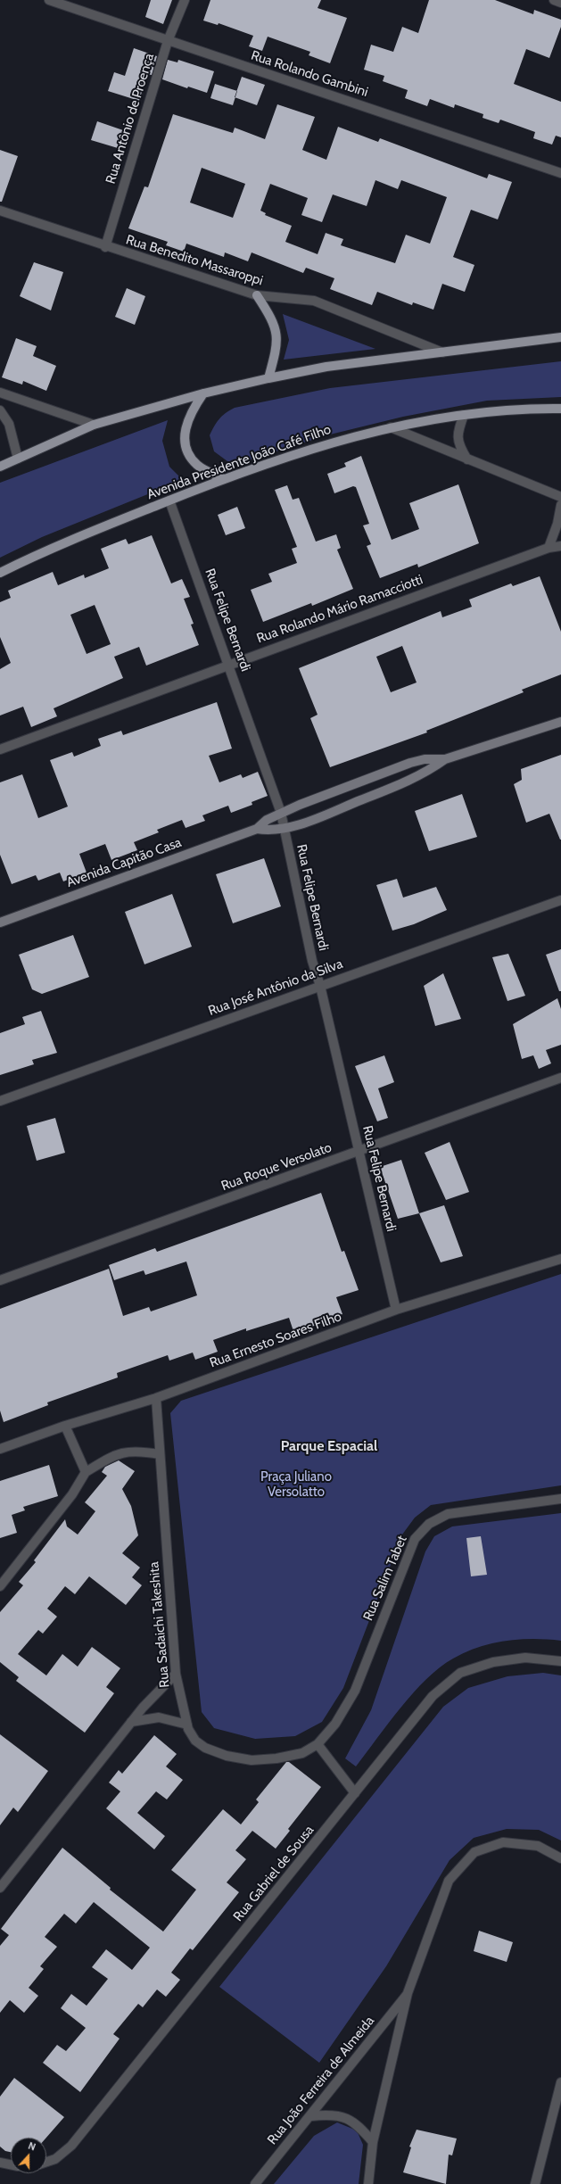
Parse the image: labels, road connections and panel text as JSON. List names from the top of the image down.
{
  "streets": {
    "main road": ["Avenida Presidente João Café Filho", "Avenida Capitão Casa"],
    "street": [
      "Rua Rolando Gambini",
      "Rua Antônio de Proença",
      "Rua Benedito Massaroppi",
      "Rua Rolando Mário Ramacciotti",
      "Rua Felipe Bernardi",
      "Rua José Antônio da Silva",
      "Rua Roque Versolato",
      "Rua Ernesto Soares Filho",
      "Rua Salim Tabet",
      "Rua Sadaichi Takeshita",
      "Rua Gabriel de Sousa",
      "Rua João Ferreira de Almeida"
    ]
  },
  "crossings": [
    ["Rua Rolando Gambini", "Rua Antônio de Proença"],
    ["Rua Antônio de Proença", "Rua Benedito Massaroppi"],
    ["Avenida Presidente João Café Filho", "Rua Felipe Bernardi"],
    ["Rua Rolando Mário Ramacciotti", "Rua Felipe Bernardi"],
    ["Rua Felipe Bernardi", "Avenida Capitão Casa"],
    ["Rua Felipe Bernardi", "Rua José Antônio da Silva"],
    ["Rua Felipe Bernardi", "Rua Roque Versolato"],
    ["Rua Felipe Bernardi", "Rua Ernesto Soares Filho"],
    ["Rua Ernesto Soares Filho", "Rua Sadaichi Takeshita"],
    ["Rua Salim Tabet", "Rua Sadaichi Takeshita"]
  ],
  "districts": ["Parque Espacial"],
  "parks": ["Praça Juliano Versolatto"],
  "north": "top"
}
